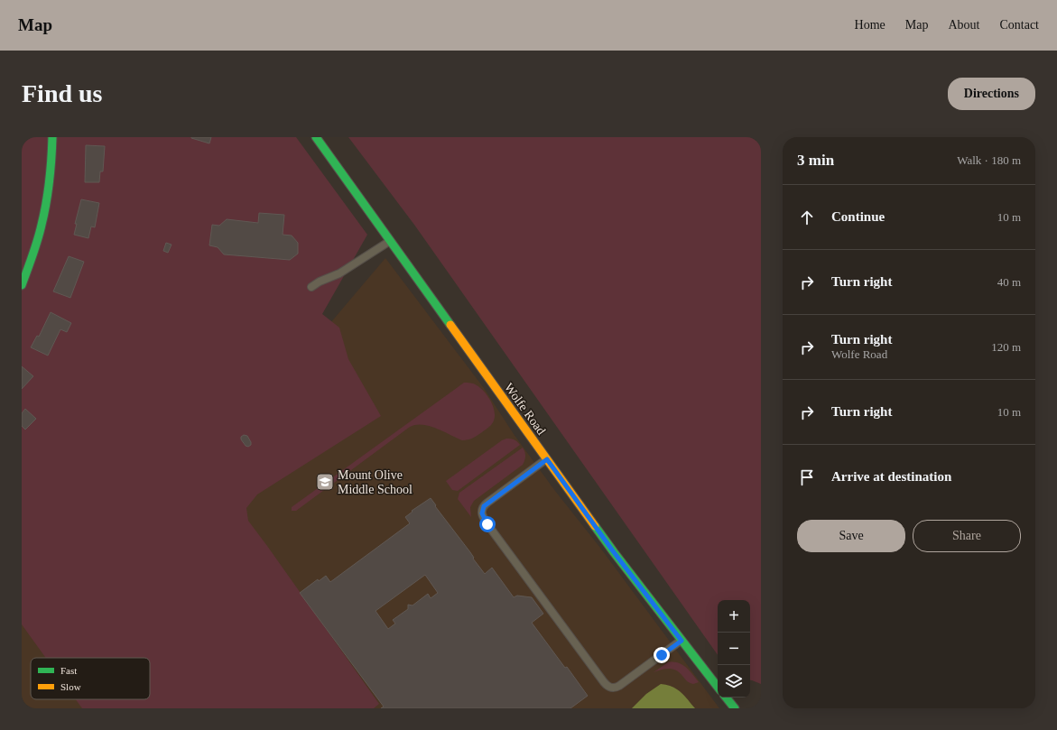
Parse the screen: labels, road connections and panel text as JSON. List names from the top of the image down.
{
  "streets": {
    "main road": ["Wolfe Road"]
  },
  "places": {
    "school or university": ["Mount Olive Middle School"]
  },
  "legend": ["Fast", "Slow"],
  "page": {
    "header": "Map",
    "nav": [
      "Home",
      "Map",
      "About",
      "Contact"
    ],
    "buttons": [
      "Directions",
      ["Save", "Share"]
    ],
    "title": "Find us",
    "heading": ["3 min", "Walk · 180 m"],
    "list": [
      ["Continue", "10 m"],
      ["Turn right", "40 m"],
      ["Turn right", "Wolfe Road", "120 m"],
      ["Turn right", "10 m"],
      "Arrive at destination"
    ],
    "map_buttons": ["+", "−"]
  }
}
